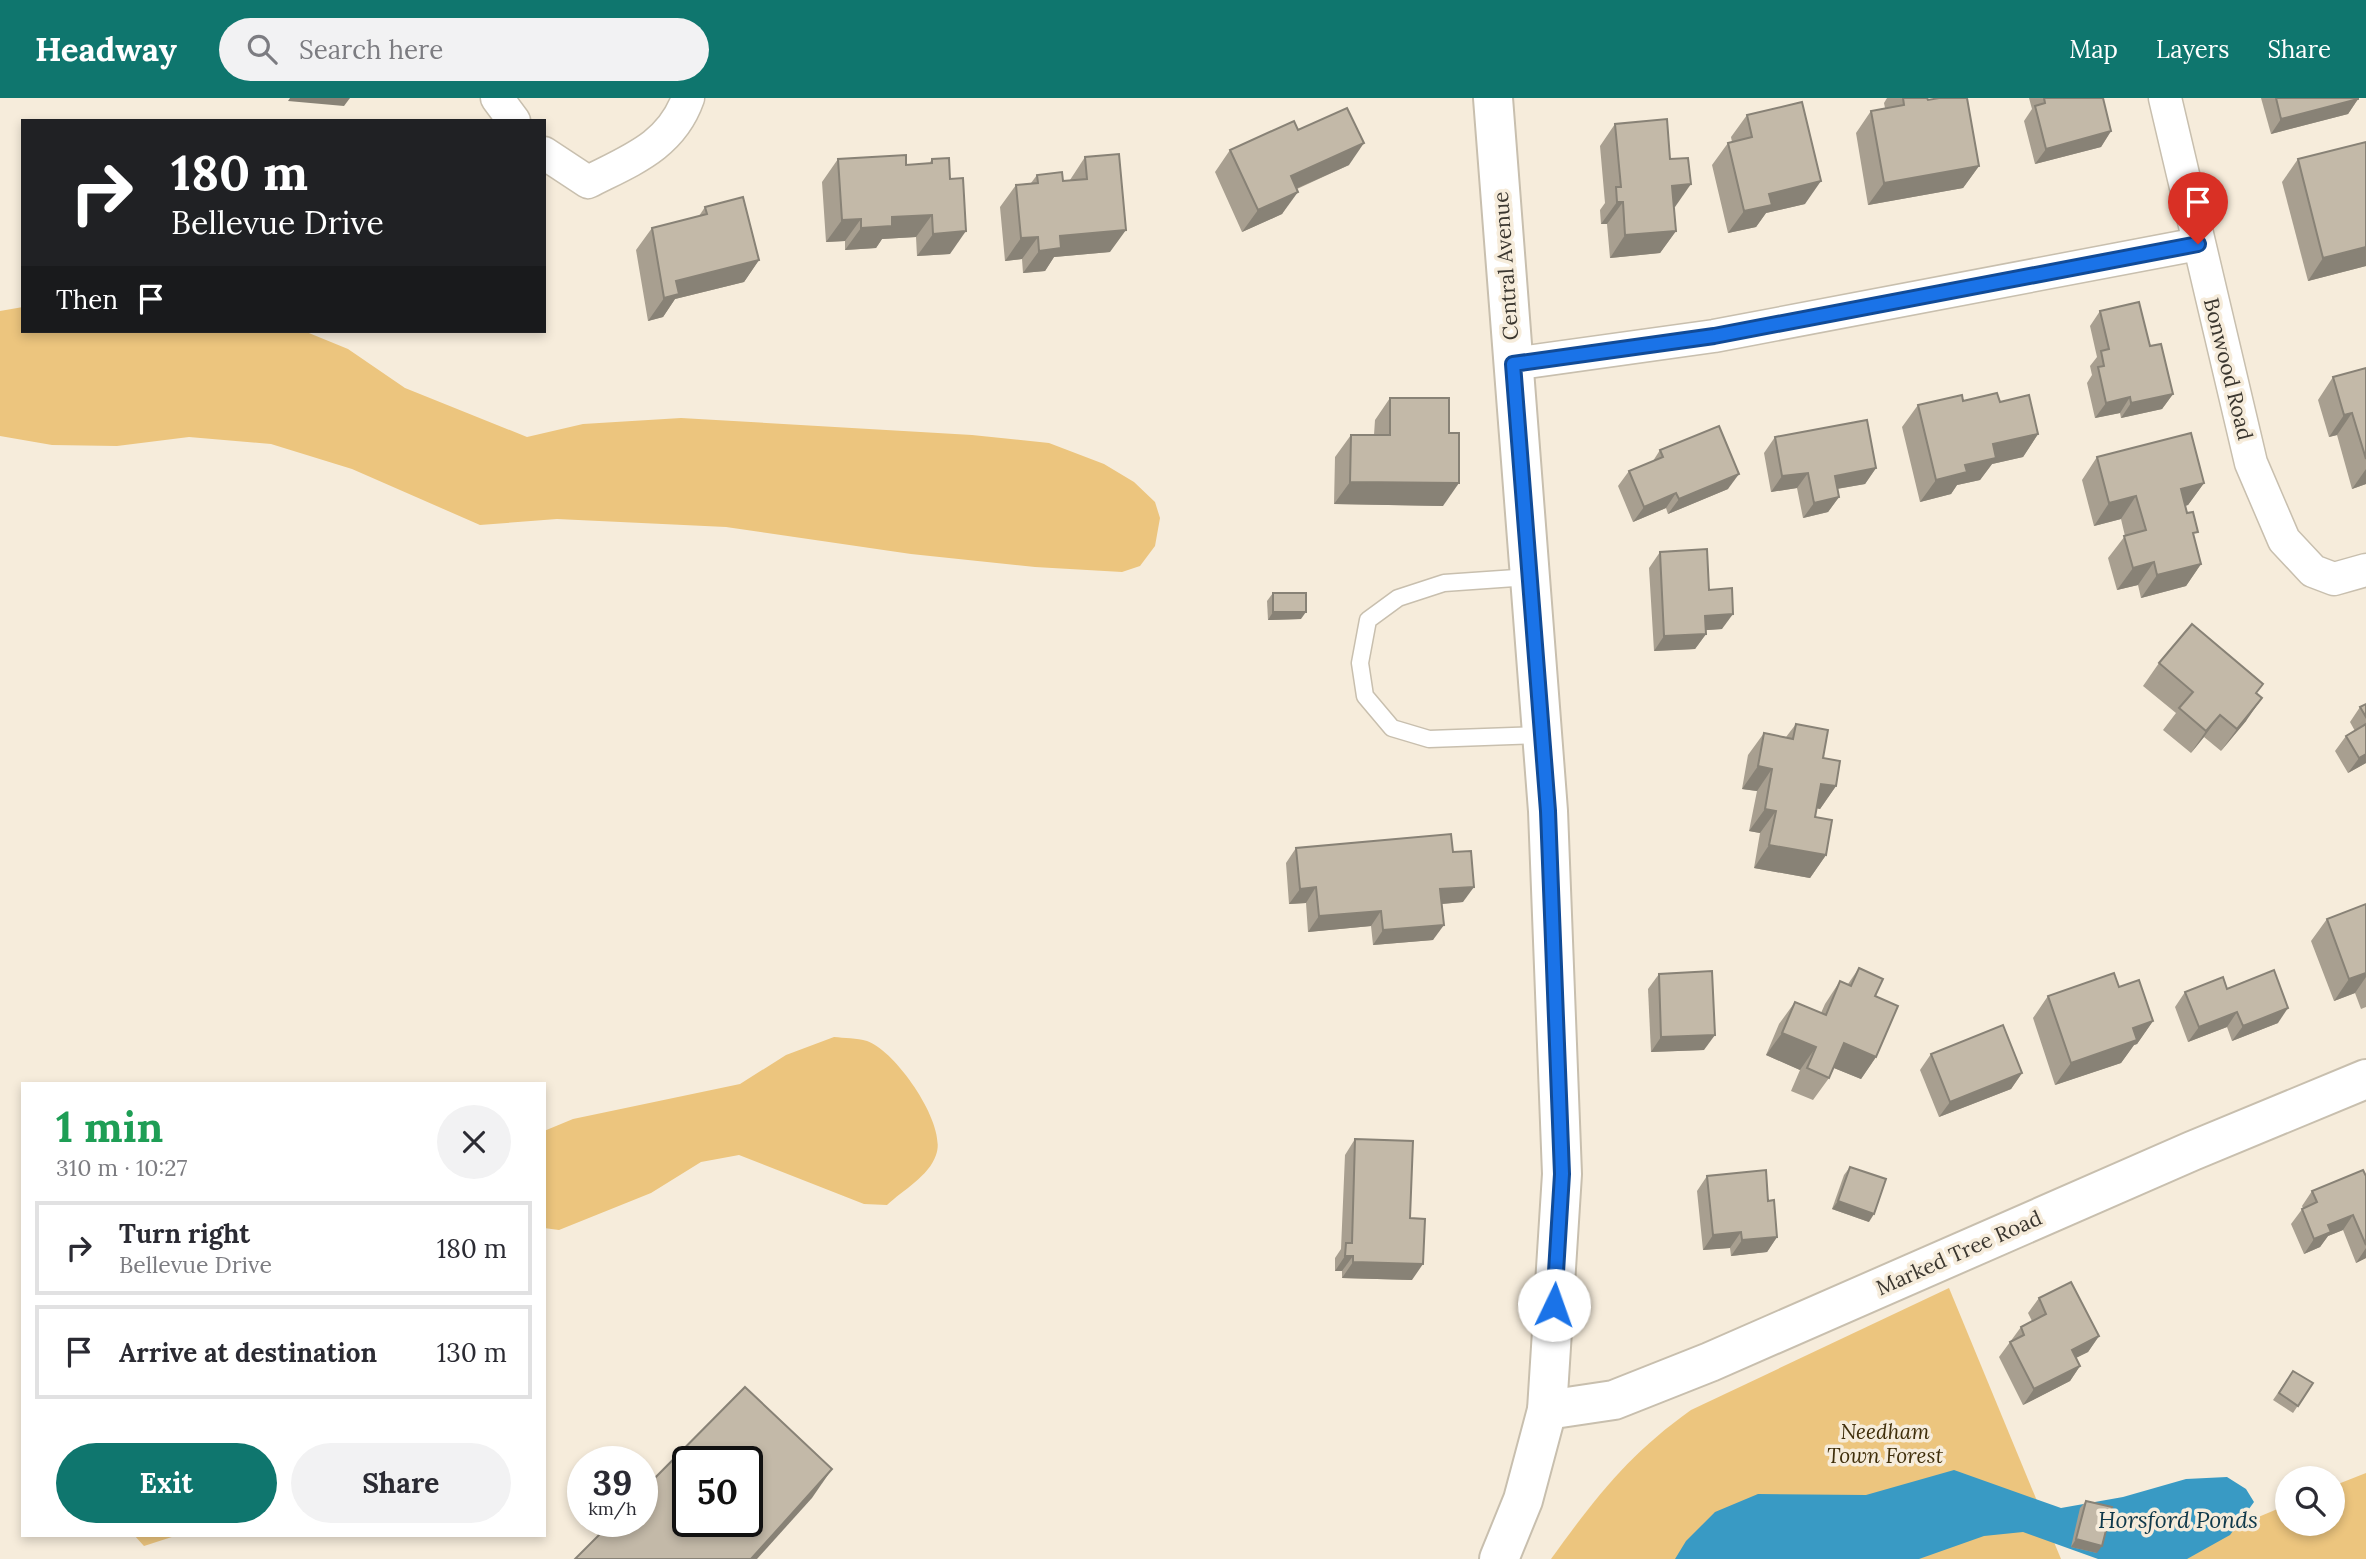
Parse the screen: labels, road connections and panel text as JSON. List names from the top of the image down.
{
  "streets": {
    "main road": ["Central Avenue", "Marked Tree Road"],
    "street": ["Bonwood Road"]
  },
  "crossings": [
    ["Central Avenue", "Marked Tree Road"]
  ],
  "water": ["Horsford Ponds"],
  "parks": ["Needham Town Forest"],
  "page": {
    "header": "Headway",
    "search": "Search here",
    "nav": ["Map", "Layers", "Share"],
    "turn": ["180 m", "Bellevue Drive"],
    "then": "Then",
    "heading": ["1 min", "310 m · 10:27"],
    "list": [
      {
        "name": "Turn right",
        "note": "Bellevue Drive",
        "value": "180 m"
      },
      {
        "name": "Arrive at destination",
        "value": "130 m"
      }
    ],
    "buttons": ["Exit", "Share"],
    "speed": "39 km/h",
    "limit": "50"
  }
}
